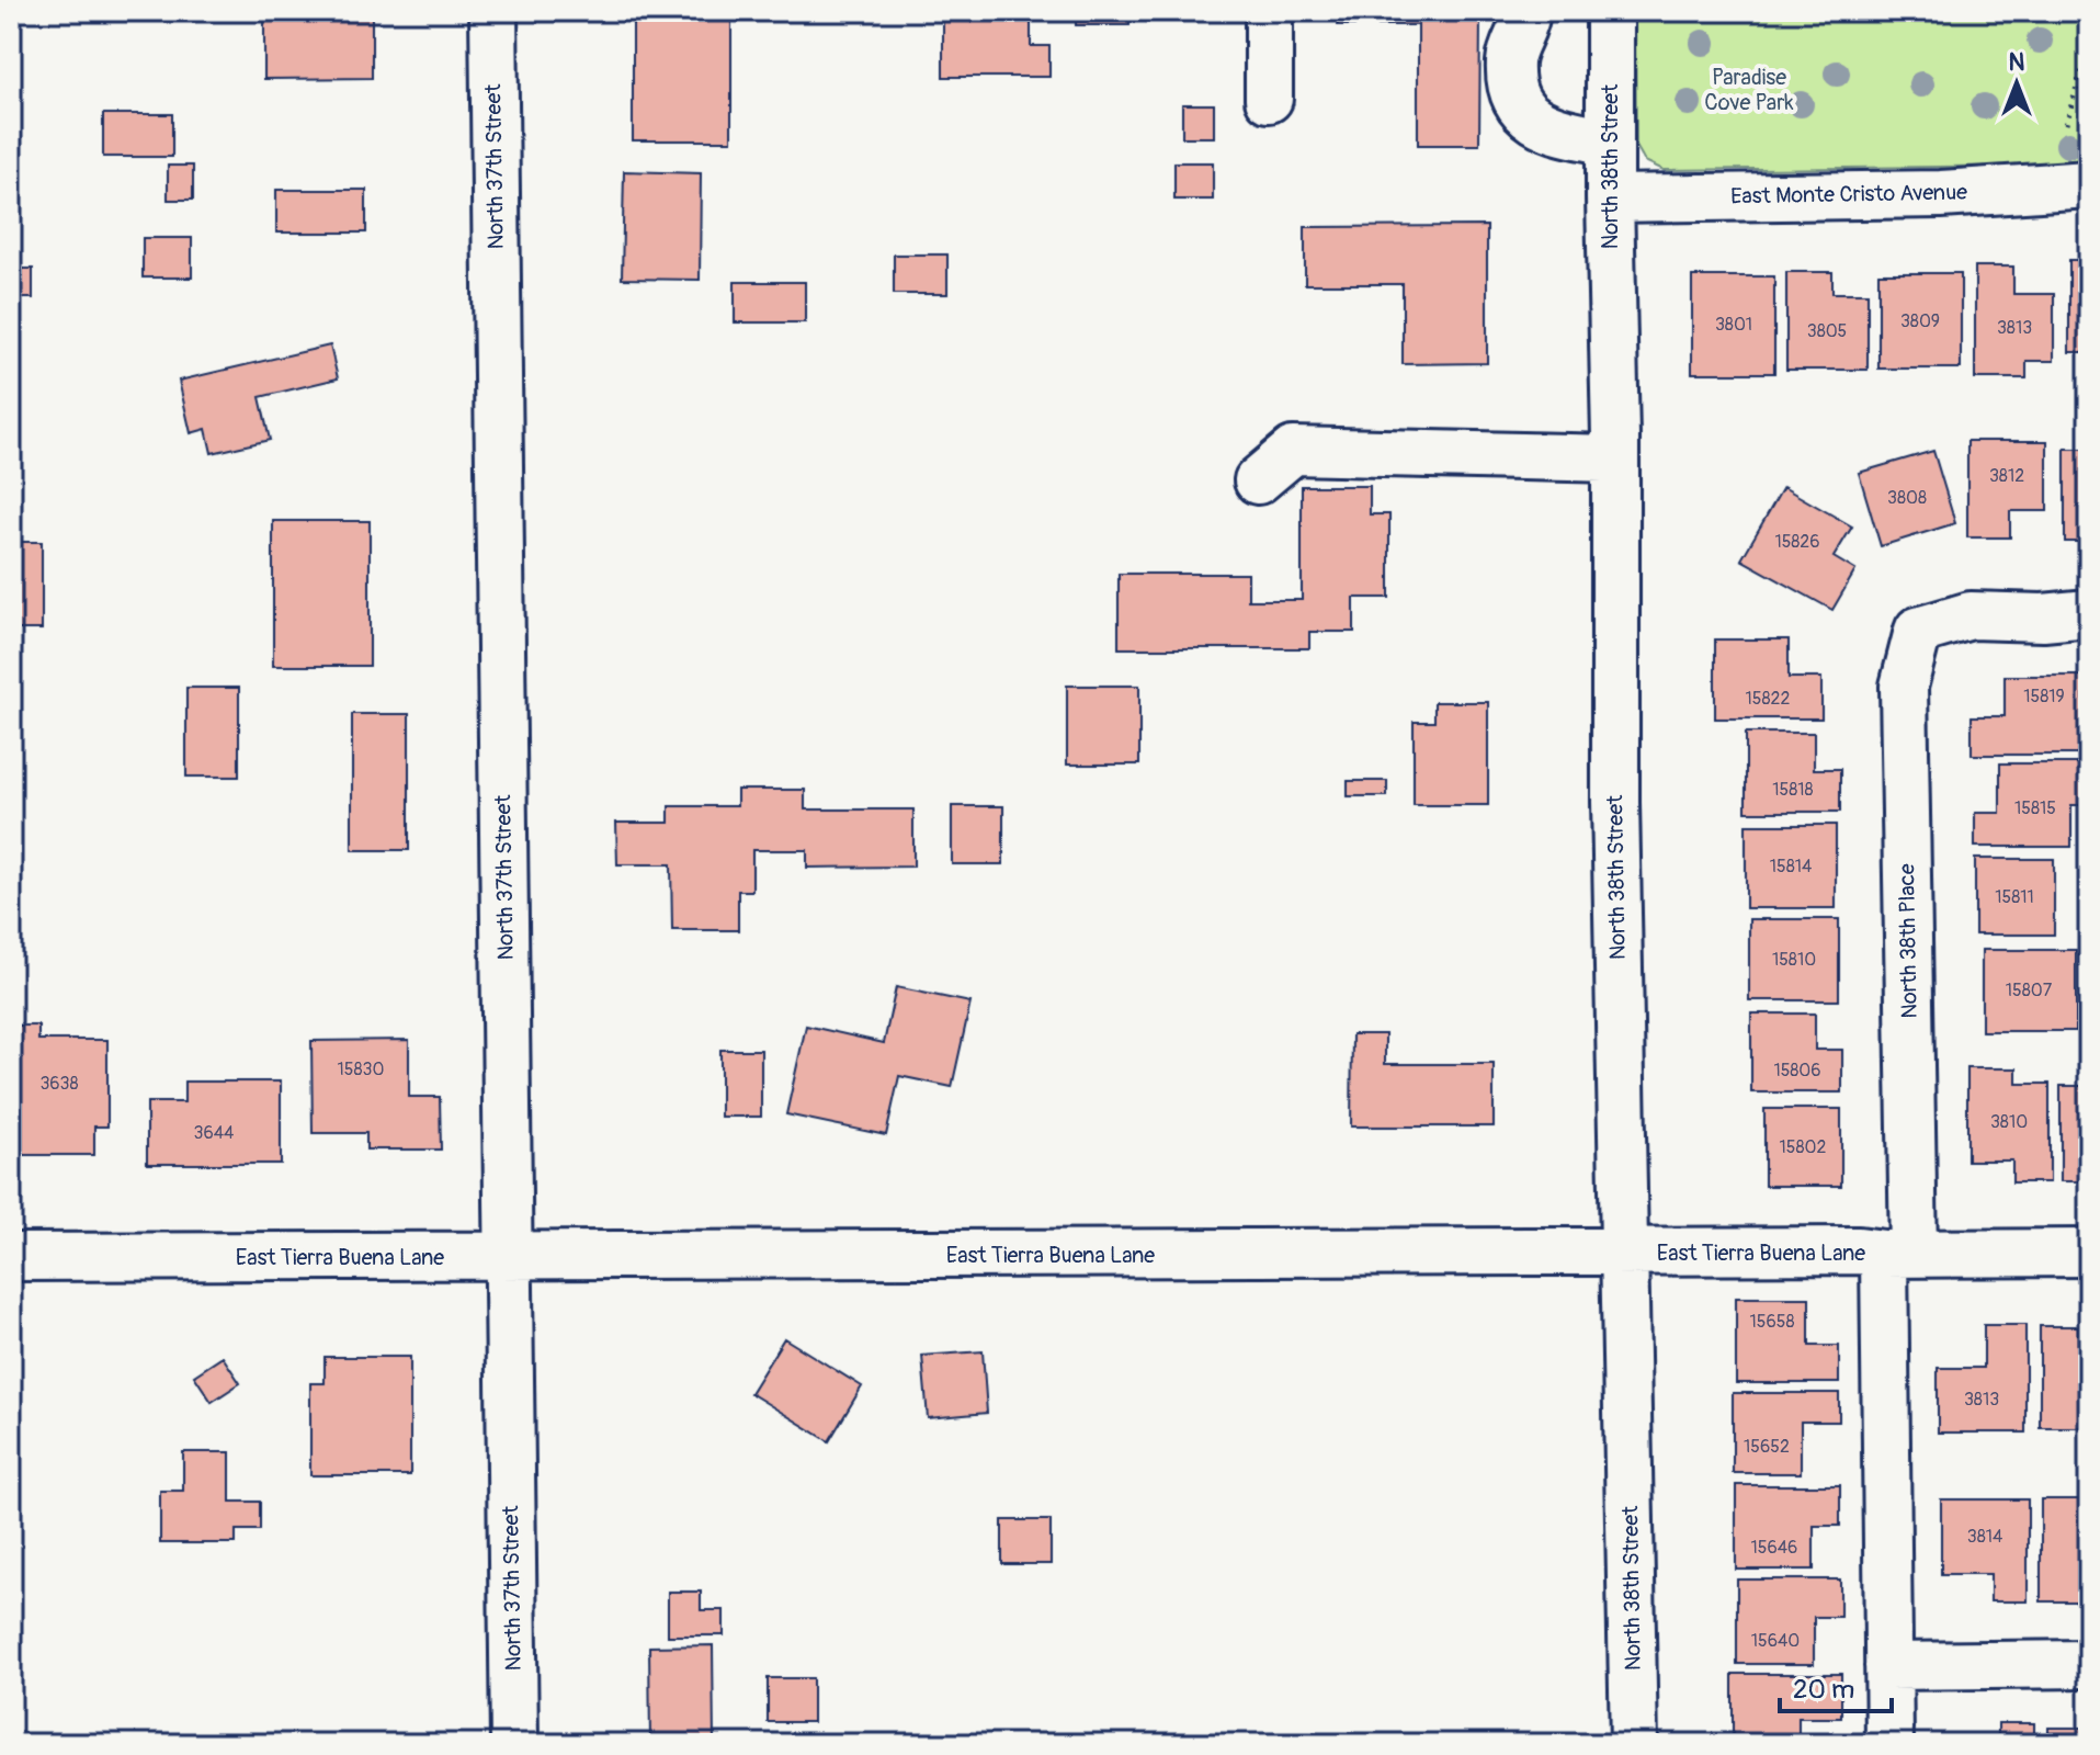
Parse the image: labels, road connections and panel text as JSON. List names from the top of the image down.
{
  "streets": {
    "street": [
      "North 37th Street",
      "North 38th Street",
      "East Monte Cristo Avenue",
      "North 38th Place",
      "East Tierra Buena Lane"
    ]
  },
  "crossings": [
    ["North 37th Street", "East Tierra Buena Lane"],
    ["North 38th Street", "East Monte Cristo Avenue"],
    ["North 38th Street", "East Tierra Buena Lane"],
    ["North 38th Place", "East Tierra Buena Lane"]
  ],
  "parks": ["Paradise Cove Park"],
  "house_numbers": [
    "3809",
    "3801",
    "3813",
    "3805",
    "3812",
    "3808",
    "15826",
    "15819",
    "15822",
    "15818",
    "15815",
    "15814",
    "15811",
    "15810",
    "15807",
    "15830",
    "15806",
    "3638",
    "3810",
    "3644",
    "15802",
    "15658",
    "3813",
    "15652",
    "3814",
    "15646",
    "15640"
  ],
  "scale_bar": "20 m",
  "north": "top"
}
